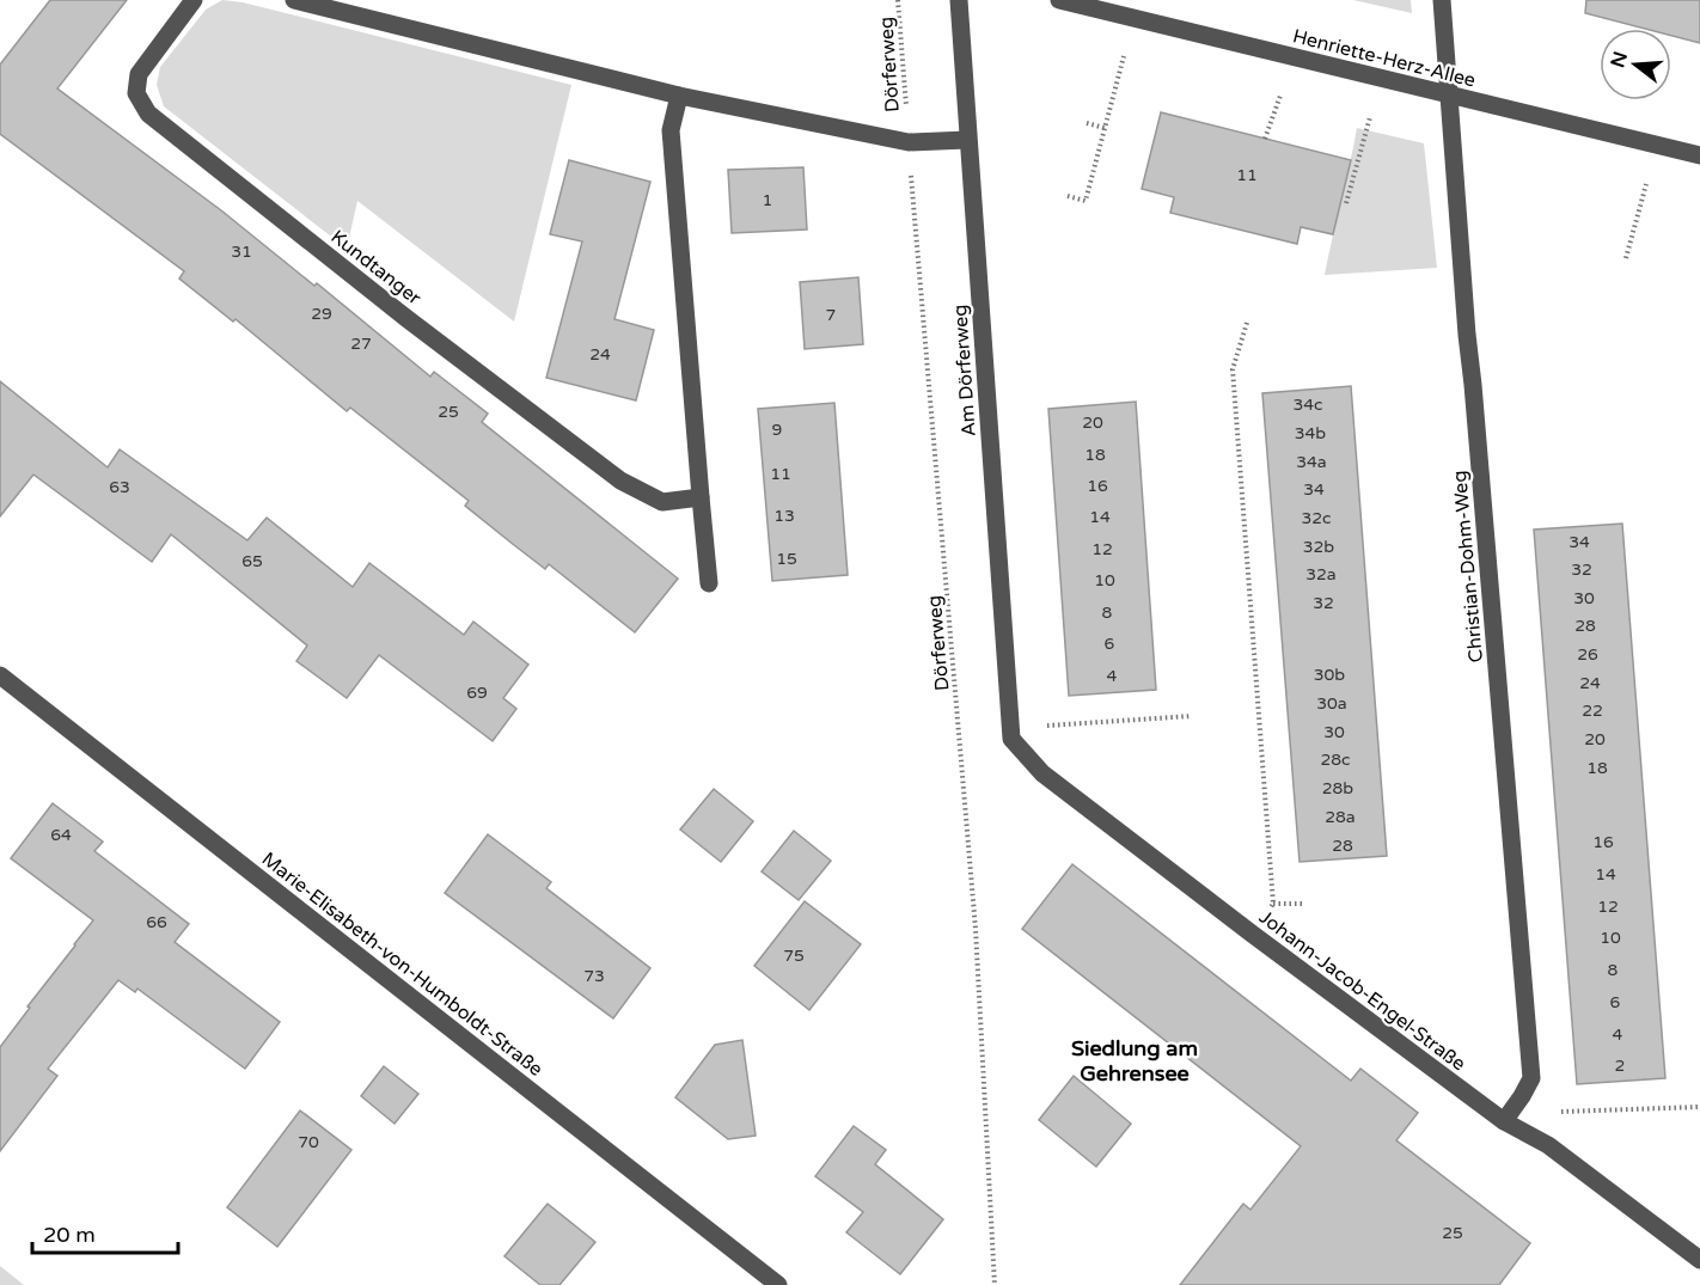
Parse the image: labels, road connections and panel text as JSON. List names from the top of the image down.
{
  "streets": {
    "street": [
      "Henriette-Herz-Allee",
      "Kundtanger",
      "Am Dörferweg",
      "Christian-Dohm-Weg",
      "Marie-Elisabeth-von-Humboldt-Straße",
      "Johann-Jacob-Engel-Straße"
    ],
    "path": ["Dörferweg"]
  },
  "crossings": [
    ["Henriette-Herz-Allee", "Christian-Dohm-Weg"],
    ["Am Dörferweg", "Johann-Jacob-Engel-Straße"],
    ["Christian-Dohm-Weg", "Johann-Jacob-Engel-Straße"]
  ],
  "districts": ["Siedlung am Gehrensee"],
  "house_numbers": [
    "11",
    "1",
    "31",
    "29",
    "7",
    "27",
    "24",
    "34c",
    "25",
    "20",
    "9",
    "34b",
    "18",
    "34a",
    "11",
    "16",
    "63",
    "34",
    "13",
    "14",
    "32c",
    "34",
    "32b",
    "12",
    "15",
    "65",
    "32",
    "32a",
    "10",
    "30",
    "32",
    "8",
    "28",
    "6",
    "26",
    "30b",
    "4",
    "24",
    "69",
    "30a",
    "22",
    "30",
    "20",
    "28c",
    "18",
    "28b",
    "28a",
    "64",
    "16",
    "28",
    "14",
    "12",
    "66",
    "10",
    "75",
    "8",
    "73",
    "6",
    "4",
    "2",
    "70",
    "25"
  ],
  "scale_bar": "20 m",
  "north": "left"
}
